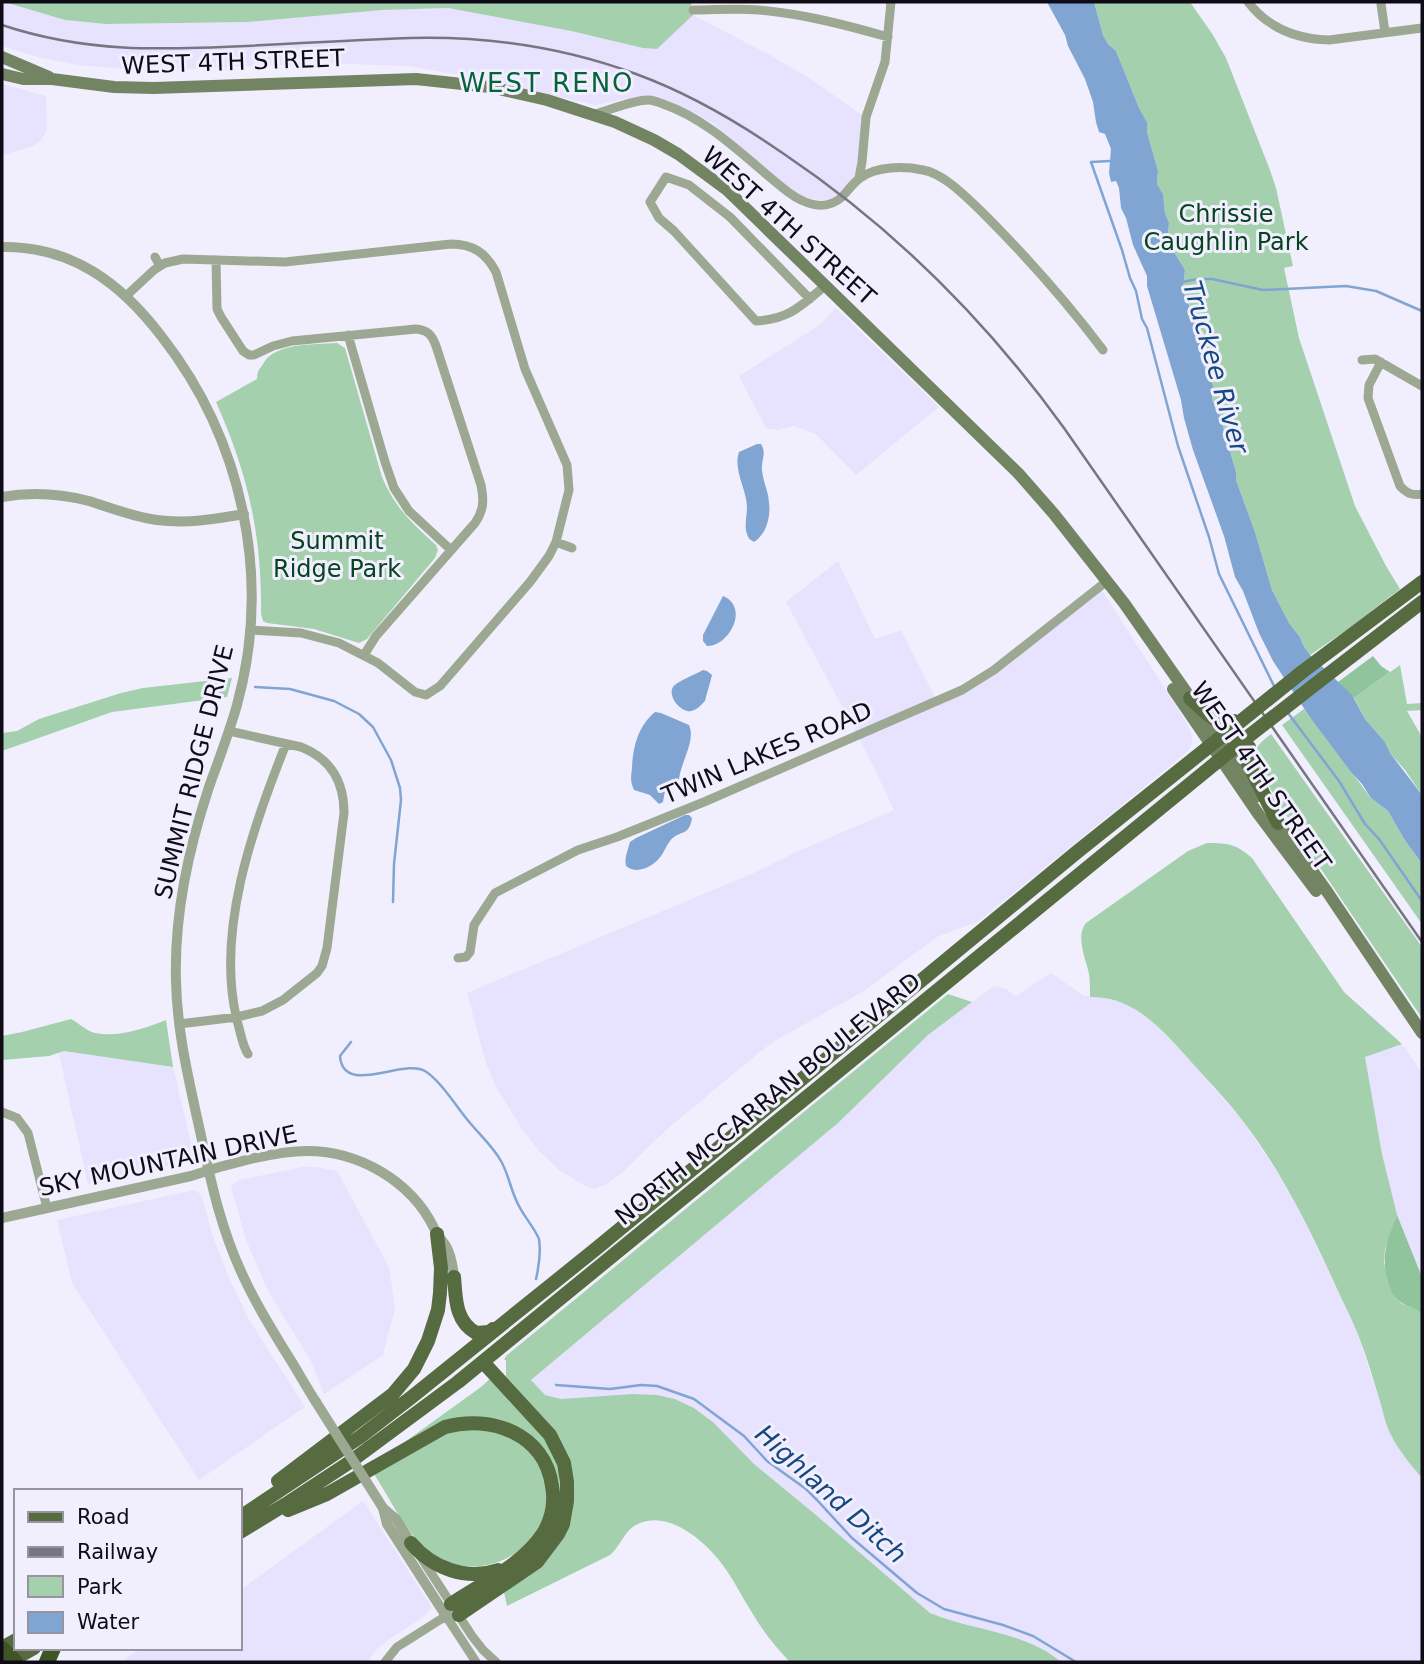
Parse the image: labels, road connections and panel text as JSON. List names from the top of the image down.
{
  "streets": {
    "main road": ["WEST 4TH STREET", "NORTH MCCARRAN BOULEVARD"],
    "street": ["TWIN LAKES ROAD", "SUMMIT RIDGE DRIVE", "SKY MOUNTAIN DRIVE"]
  },
  "crossings": [
    ["WEST 4TH STREET", "TWIN LAKES ROAD"],
    ["WEST 4TH STREET", "NORTH MCCARRAN BOULEVARD"],
    ["SUMMIT RIDGE DRIVE", "SKY MOUNTAIN DRIVE"]
  ],
  "districts": ["WEST RENO"],
  "water": ["Truckee River", "Highland Ditch"],
  "parks": ["Chrissie Caughlin Park", "Summit Ridge Park"],
  "legend": [
    "Road",
    "Railway",
    "Park",
    "Water"
  ]
}
